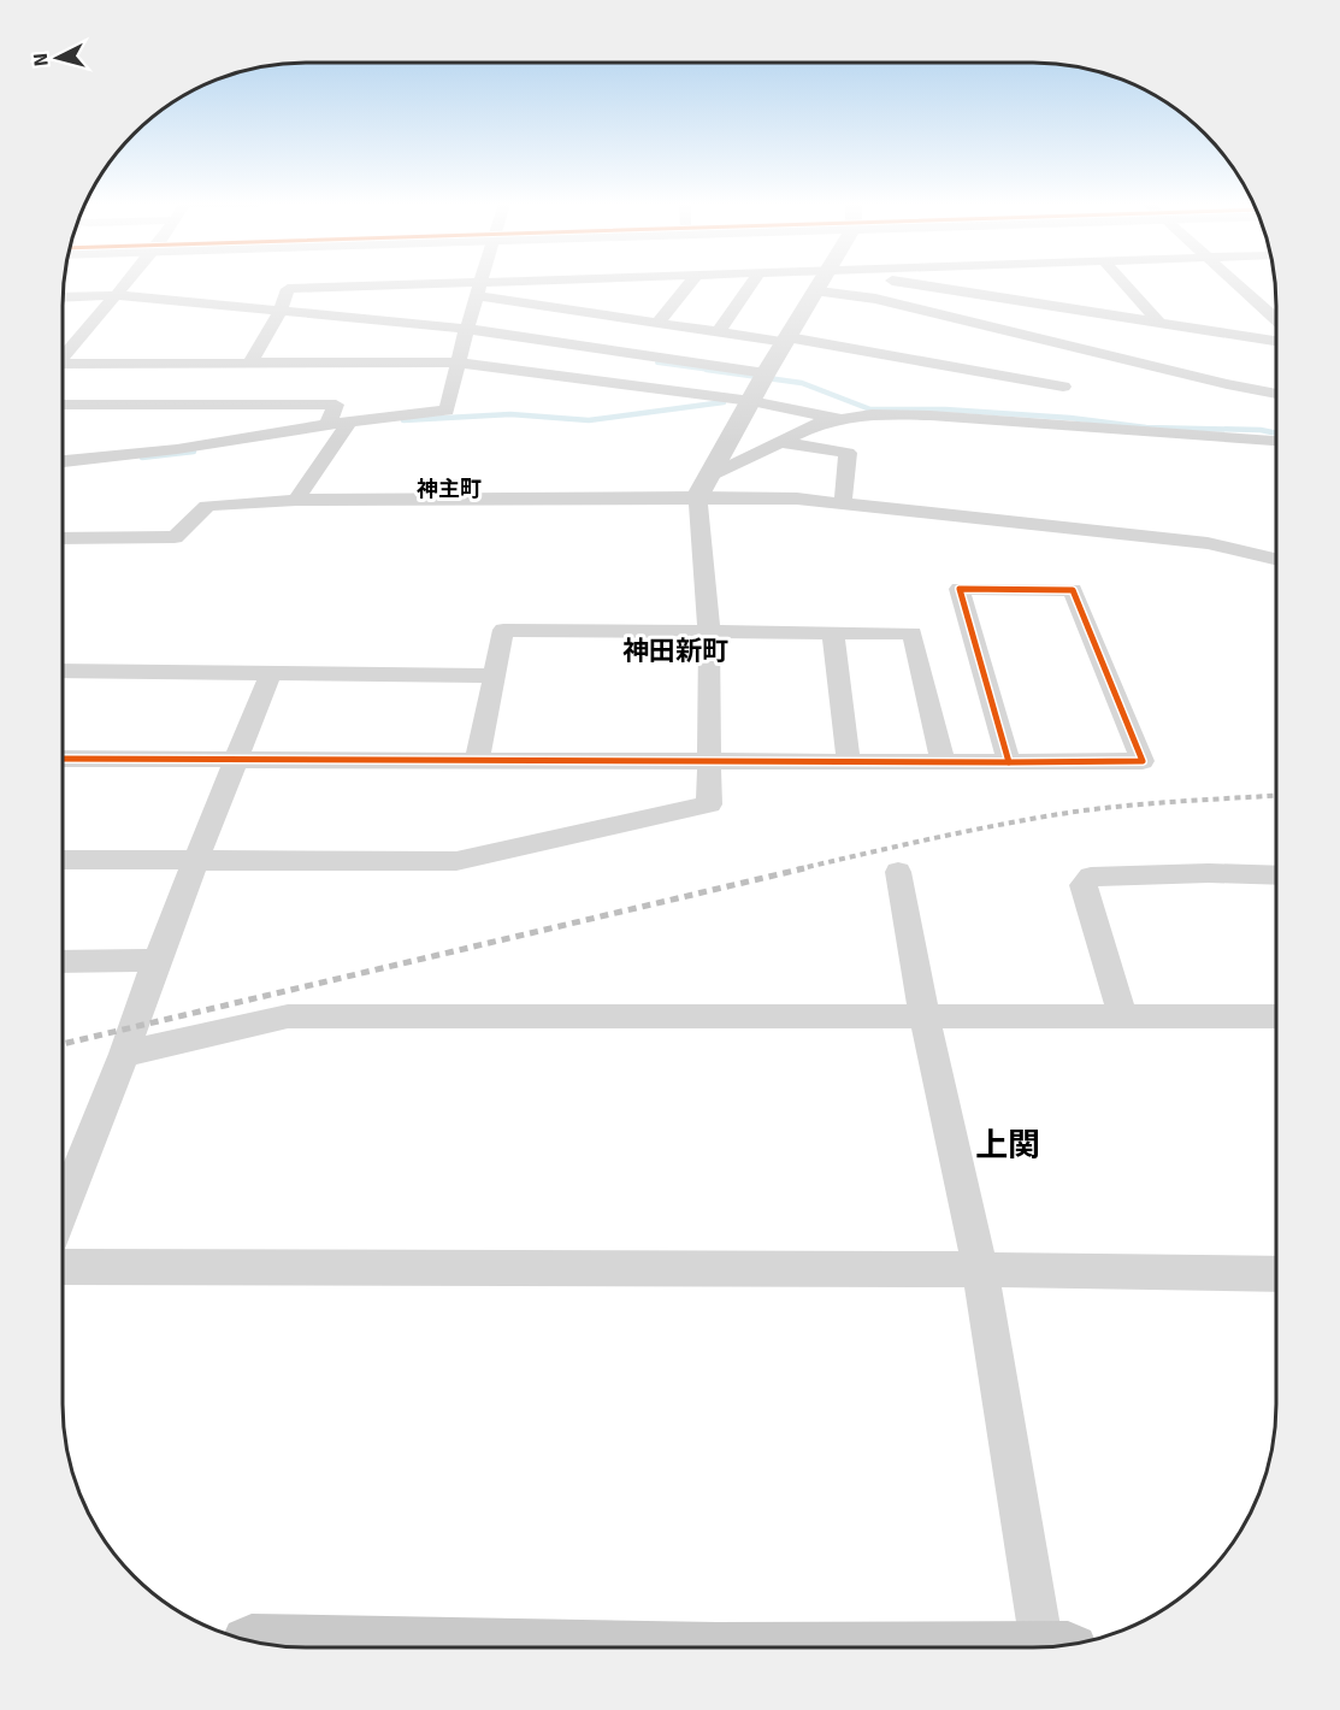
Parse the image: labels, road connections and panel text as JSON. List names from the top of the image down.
{
  "districts": ["神主町", "神田新町", "上関"],
  "north": "left"
}
